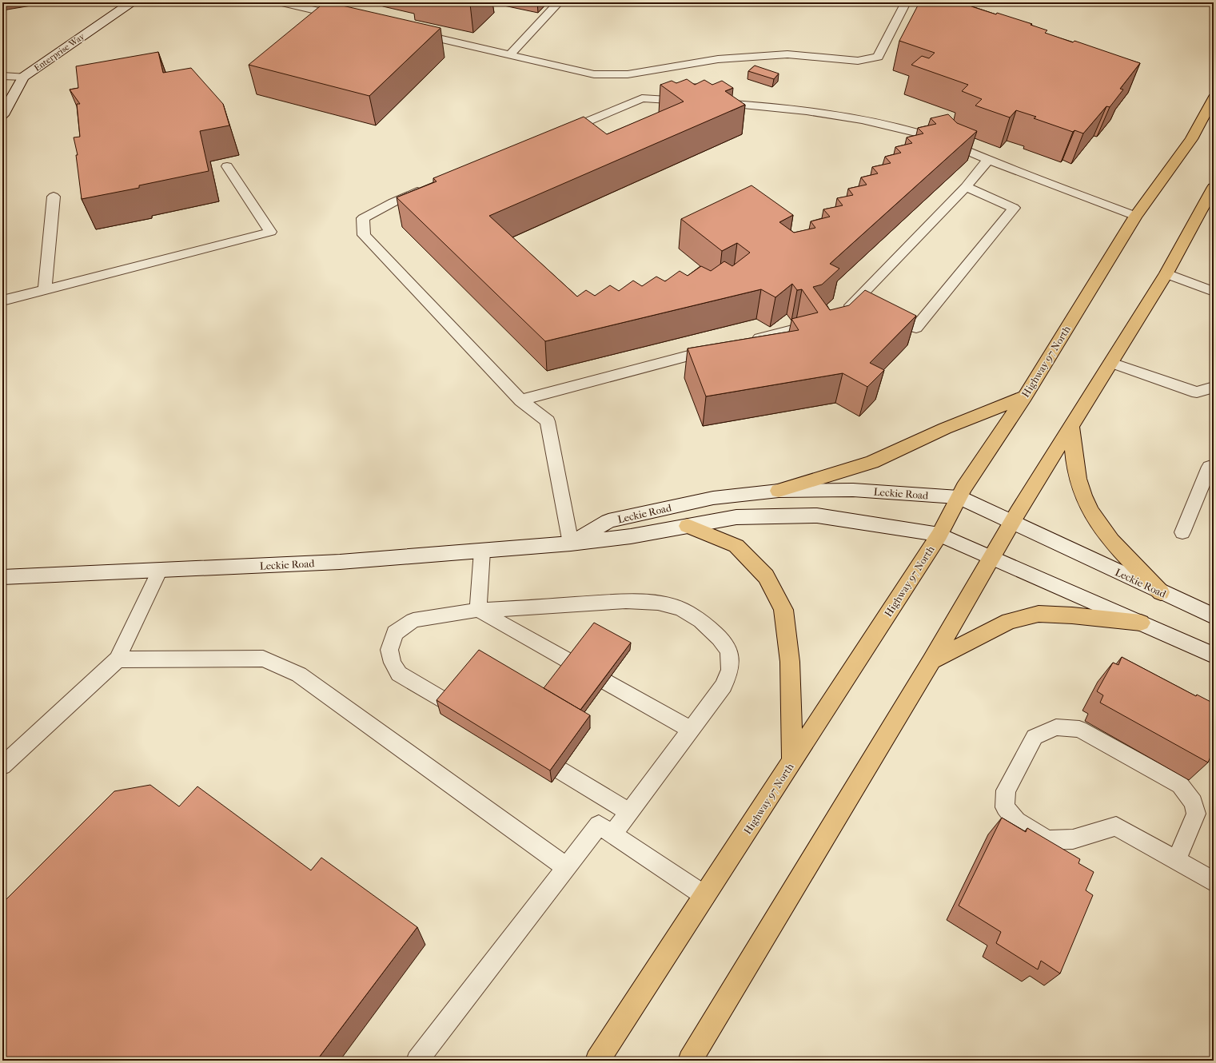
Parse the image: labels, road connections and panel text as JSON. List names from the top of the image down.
{
  "streets": {
    "highway": ["Highway 97 North"],
    "main road": ["Enterprise Way", "Leckie Road"]
  },
  "crossings": [
    ["Highway 97 North", "Leckie Road"]
  ]
}
